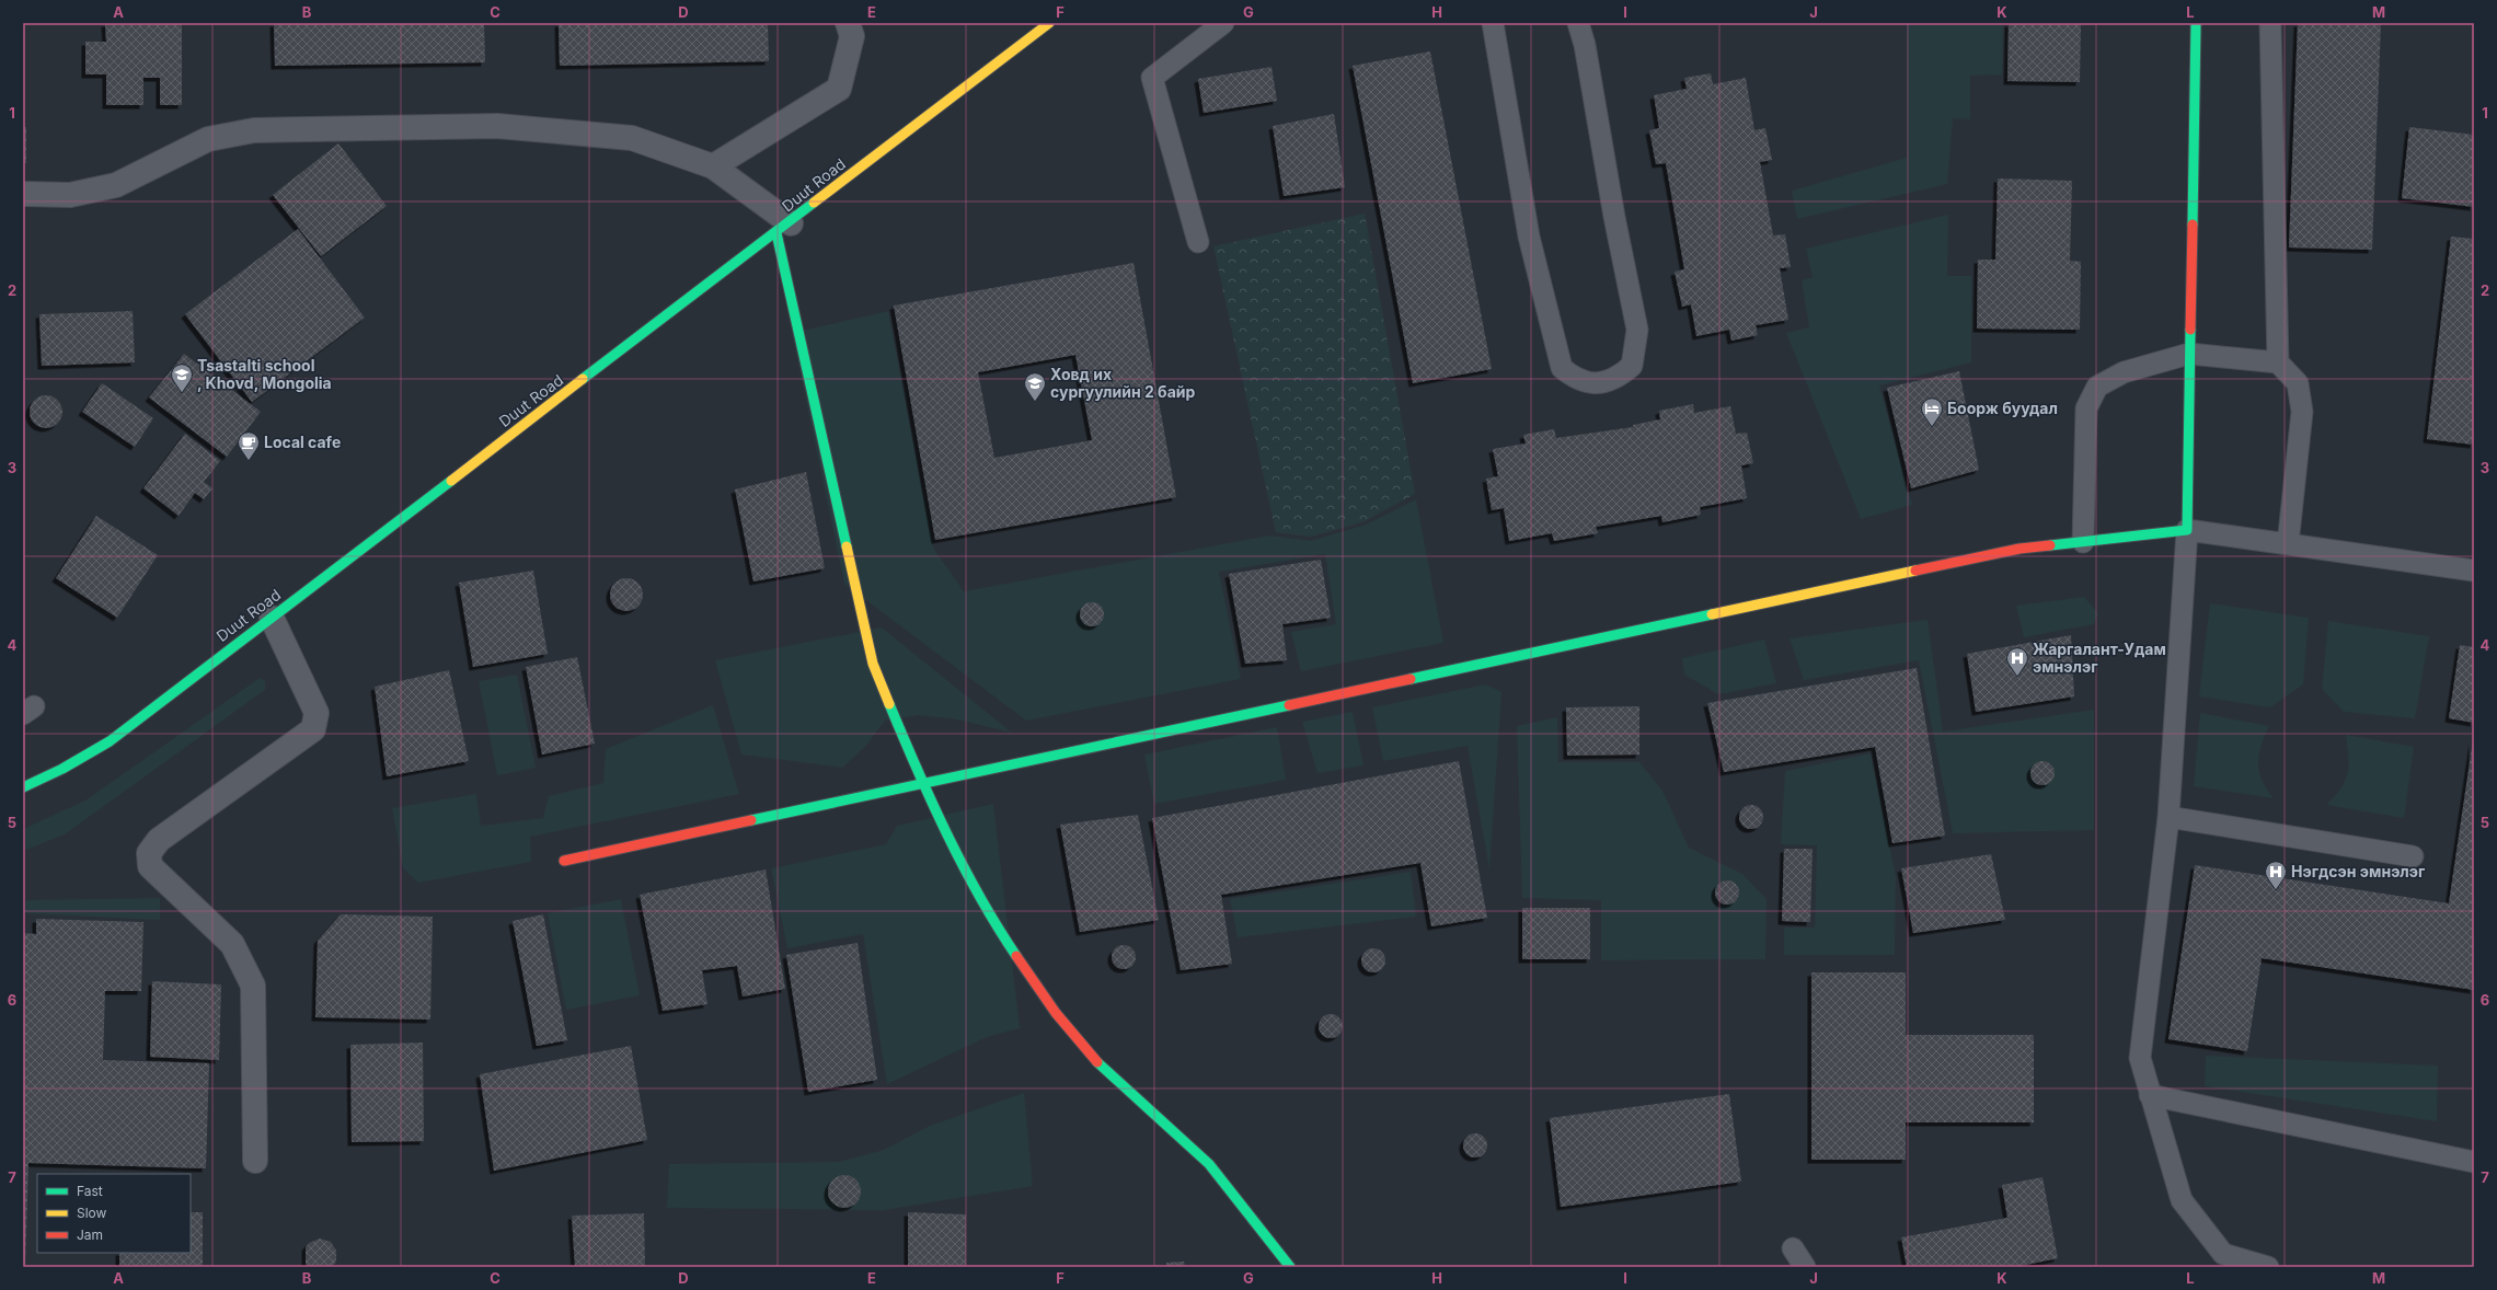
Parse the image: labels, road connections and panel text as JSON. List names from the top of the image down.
{
  "streets": {
    "street": ["Duut Road"]
  },
  "places": {
    "school or university": ["Tsastalti school , Khovd, Mongolia", "Ховд их сургуулийн 2 байр"],
    "hotel": ["Боорж буудал"],
    "cafe": ["Local cafe"],
    "hospital": ["Жаргалант-Удам эмнэлэг", "Нэгдсэн эмнэлэг"]
  },
  "legend": ["Fast", "Slow", "Jam"],
  "grid": {
    "columns": [
      "A",
      "B",
      "C",
      "D",
      "E",
      "F",
      "G",
      "H",
      "I",
      "J",
      "K",
      "L",
      "M"
    ],
    "rows": [
      "1",
      "2",
      "3",
      "4",
      "5",
      "6",
      "7"
    ]
  }
}
